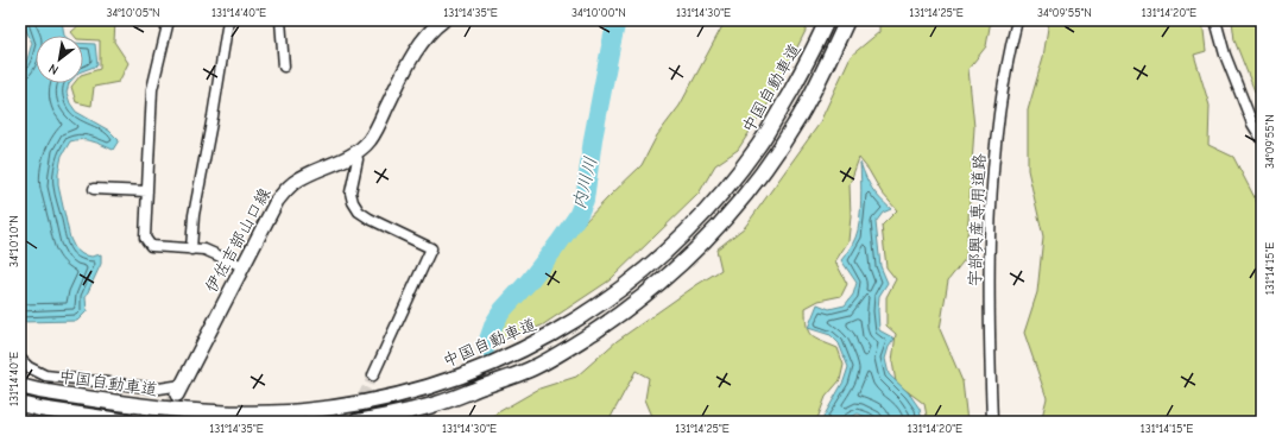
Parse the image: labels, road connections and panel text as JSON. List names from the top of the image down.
{
  "streets": {
    "highway": ["中国自動車道"],
    "main road": ["伊佐吉部山口線"],
    "street": ["宇部興産専用道路"]
  },
  "water": ["内川川"],
  "north": "bottom left",
  "coordinates": [
    "34°10'05\"N",
    "131°14'40\"E",
    "131°14'35\"E",
    "34°10'00\"N",
    "131°14'30\"E",
    "131°14'25\"E",
    "34°09'55\"N",
    "131°14'20\"E",
    "34°10'10\"N",
    "131°14'15\"E"
  ]
}
